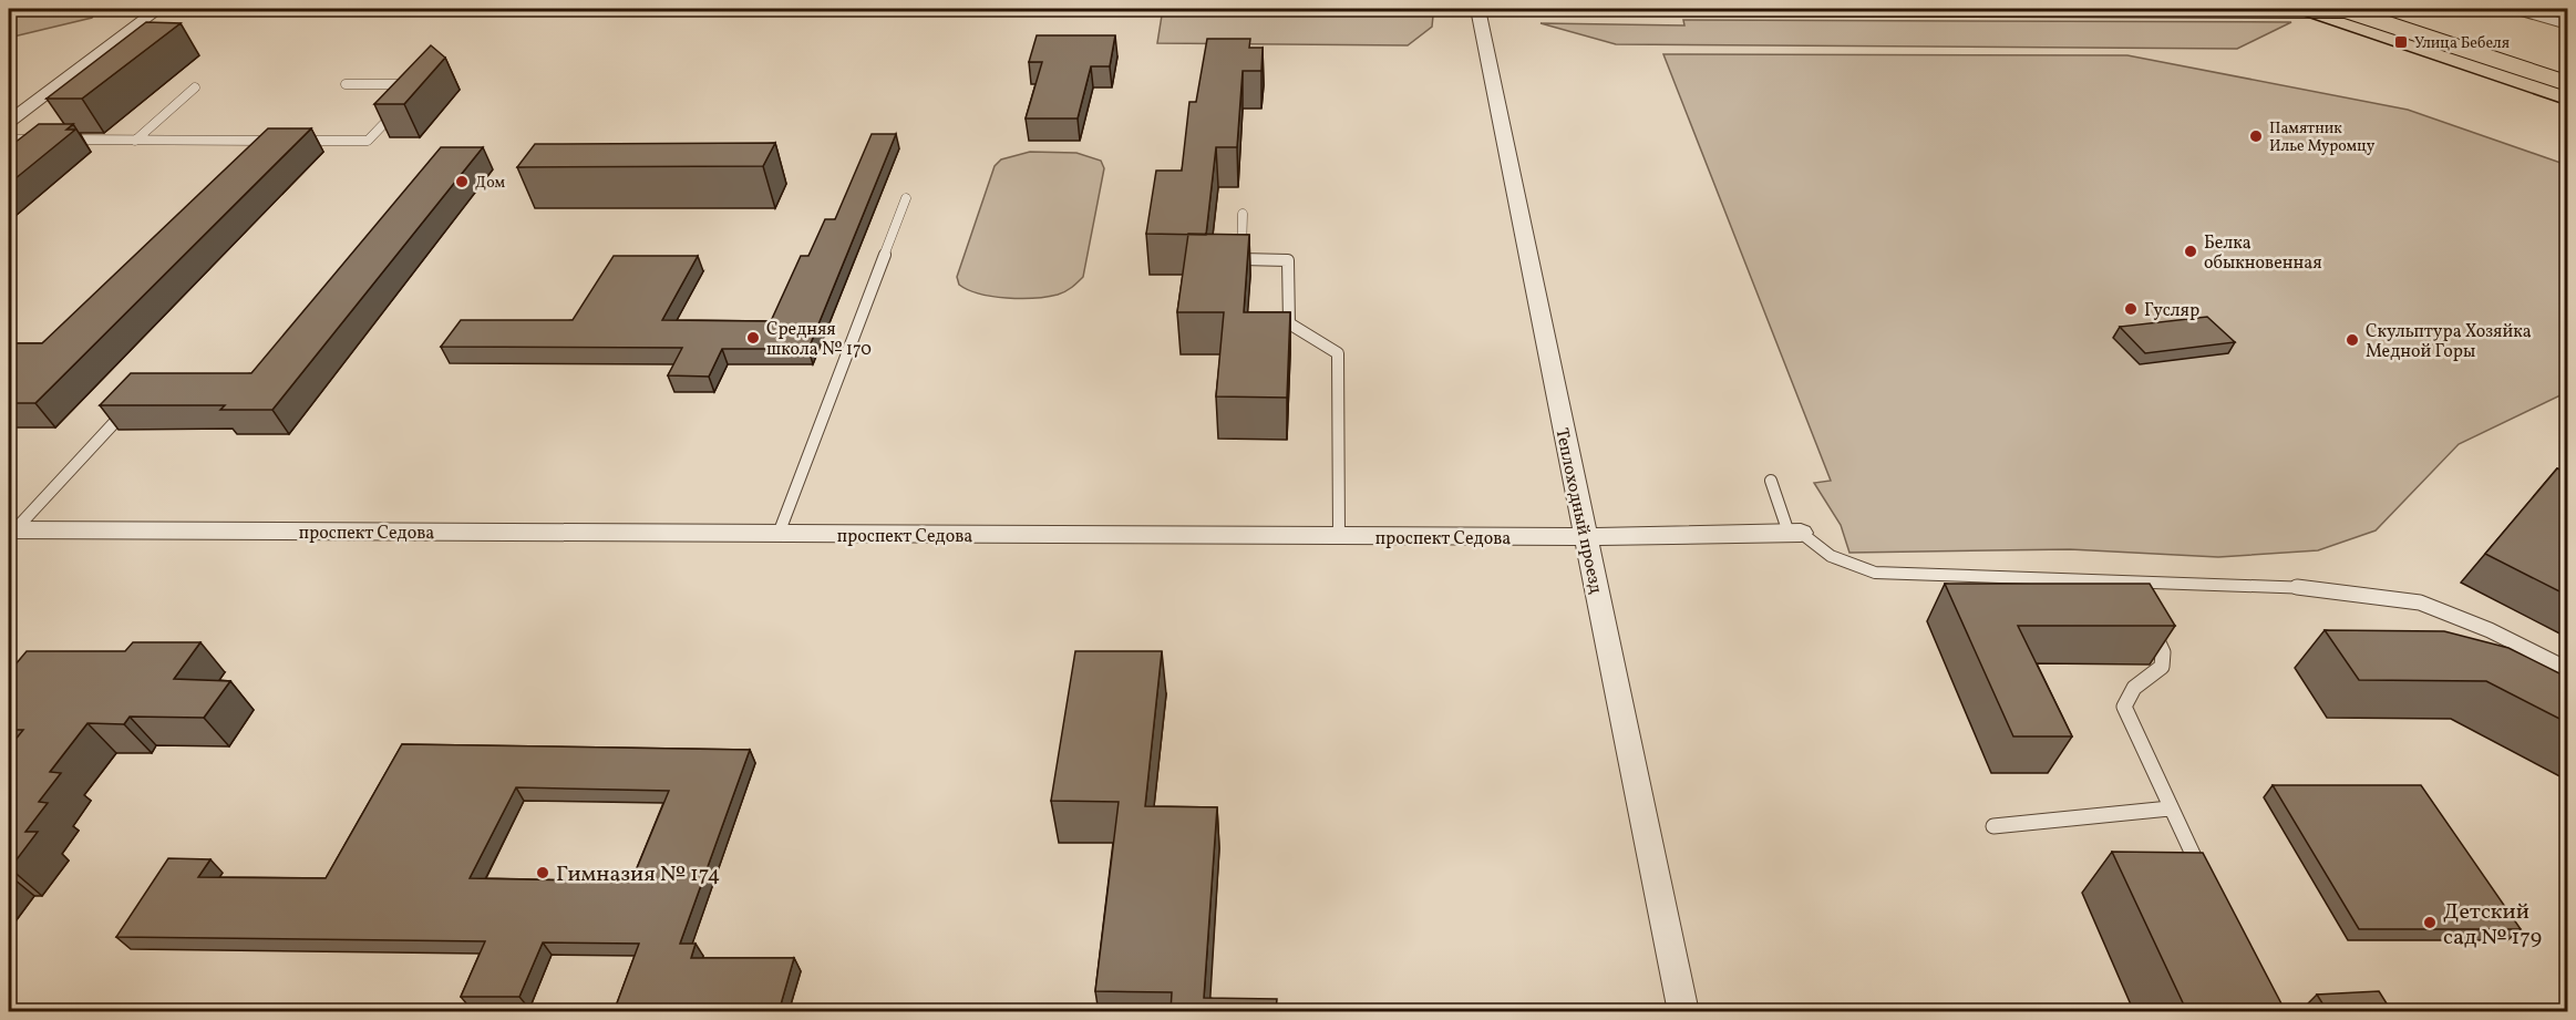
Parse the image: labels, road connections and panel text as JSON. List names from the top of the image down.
{
  "streets": {
    "street": ["Теплоходный проезд", "проспект Седова"]
  },
  "crossings": [
    ["Теплоходный проезд", "проспект Седова"]
  ],
  "places": {
    "transit": ["Улица Бебеля"],
    "other": [
      "Памятник Илье Муромцу",
      "Дом",
      "Белка обыкновенная",
      "Гусляр",
      "Средняя школа № 170",
      "Скульптура Хозяйка Медной Горы",
      "Гимназия № 174",
      "Детский сад № 179"
    ]
  }
}
